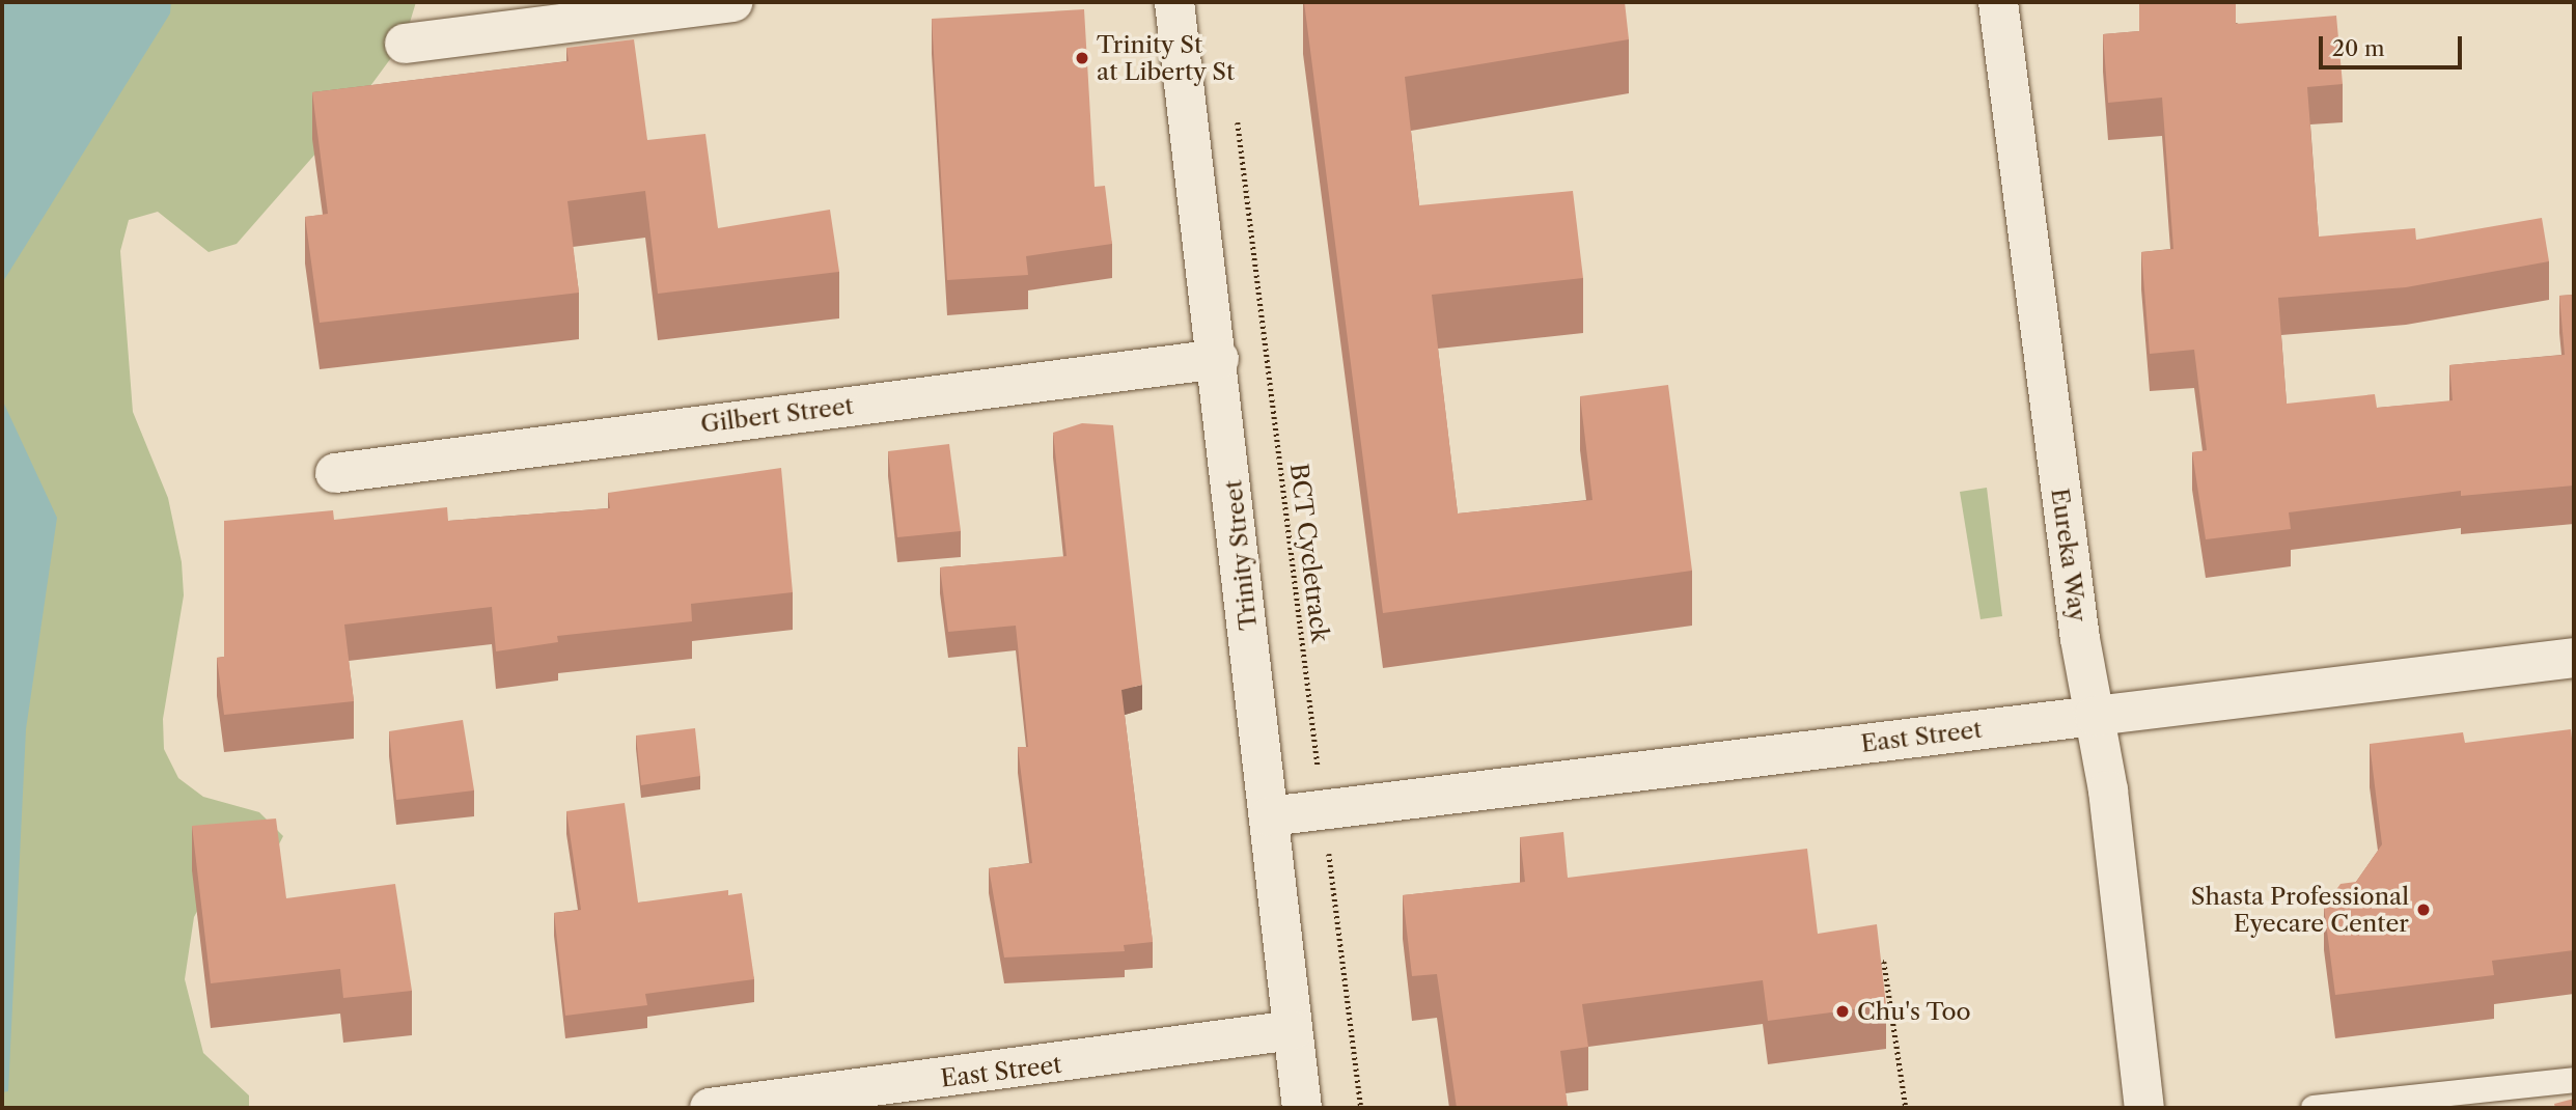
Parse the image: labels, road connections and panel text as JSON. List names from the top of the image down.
{
  "streets": {
    "street": [
      "Gilbert Street",
      "Trinity Street",
      "Eureka Way",
      "East Street"
    ],
    "path": ["BCT Cycletrack"]
  },
  "crossings": [
    ["Gilbert Street", "Trinity Street"],
    ["BCT Cycletrack", "East Street"],
    ["Trinity Street", "East Street"],
    ["Eureka Way", "East Street"]
  ],
  "places": ["Trinity St at Liberty St", "Shasta Professional Eyecare Center", "Chu's Too"],
  "scale_bar": "20 m"
}
